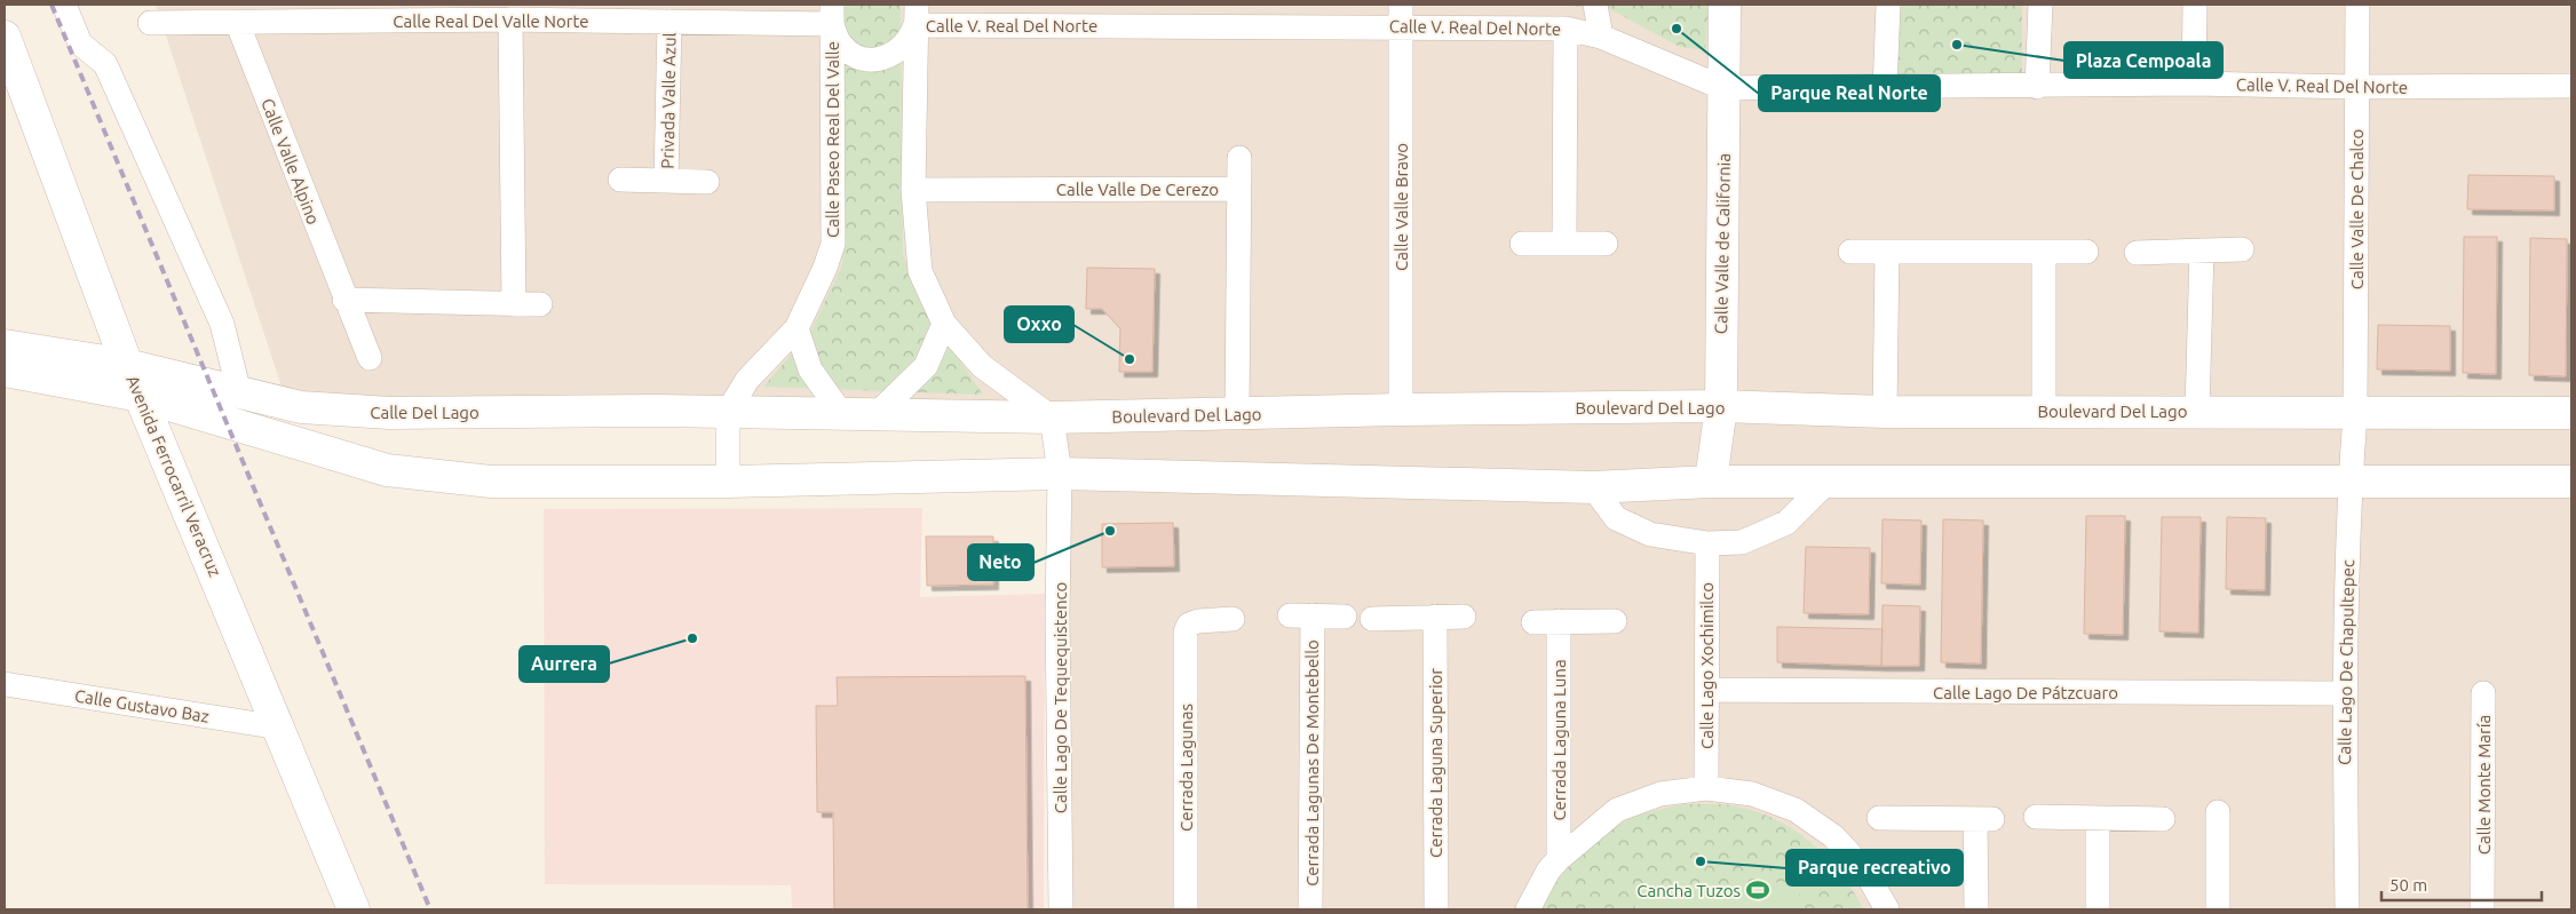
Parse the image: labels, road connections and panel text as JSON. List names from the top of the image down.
{
  "streets": {
    "street": [
      "Calle Real Del Valle Norte",
      "Calle V. Real Del Norte",
      "Privada Valle Azul",
      "Calle Paseo Real Del Valle",
      "Calle Valle Alpino",
      "Calle Valle De Cerezo",
      "Calle Valle Bravo",
      "Calle Valle De Chalco",
      "Calle Valle de California",
      "Boulevard Del Lago",
      "Calle Del Lago",
      "Avenida Ferrocarril Veracruz",
      "Calle Lago De Chapultepec",
      "Calle Lago Xochimilco",
      "Calle Lago De Pátzcuaro",
      "Calle Lago De Tequequistenco",
      "Calle Gustavo Baz",
      "Cerrada Laguna Luna",
      "Cerrada Lagunas De Montebello",
      "Cerrada Laguna Superior",
      "Cerrada Lagunas",
      "Calle Monte María"
    ]
  },
  "crossings": [
    ["Calle Real Del Valle Norte", "Privada Valle Azul"],
    ["Calle Real Del Valle Norte", "Calle Paseo Real Del Valle"],
    ["Calle Real Del Valle Norte", "Calle Valle Alpino"],
    ["Calle V. Real Del Norte", "Calle Valle Bravo"],
    ["Calle V. Real Del Norte", "Calle Valle De Chalco"],
    ["Calle V. Real Del Norte", "Calle Valle de California"],
    ["Calle Paseo Real Del Valle", "Boulevard Del Lago"],
    ["Calle Paseo Real Del Valle", "Calle Del Lago"],
    ["Calle Valle De Cerezo", "Boulevard Del Lago"],
    ["Calle Valle Bravo", "Boulevard Del Lago"],
    ["Calle Valle De Chalco", "Boulevard Del Lago"],
    ["Calle Valle De Chalco", "Calle Lago De Chapultepec"],
    ["Calle Valle de California", "Boulevard Del Lago"],
    ["Boulevard Del Lago", "Calle Del Lago"],
    ["Boulevard Del Lago", "Calle Lago De Chapultepec"],
    ["Boulevard Del Lago", "Calle Lago De Tequequistenco"],
    ["Calle Del Lago", "Avenida Ferrocarril Veracruz"],
    ["Avenida Ferrocarril Veracruz", "Calle Gustavo Baz"],
    ["Calle Lago De Chapultepec", "Calle Lago De Pátzcuaro"],
    ["Calle Lago Xochimilco", "Calle Lago De Pátzcuaro"]
  ],
  "places": {
    "other": [
      "Parque Real Norte",
      "Plaza Cempoala",
      "Oxxo",
      "Neto",
      "Aurrera",
      "Parque recreativo"
    ],
    "sports": ["Cancha Tuzos"]
  },
  "scale_bar": "50 m"
}
